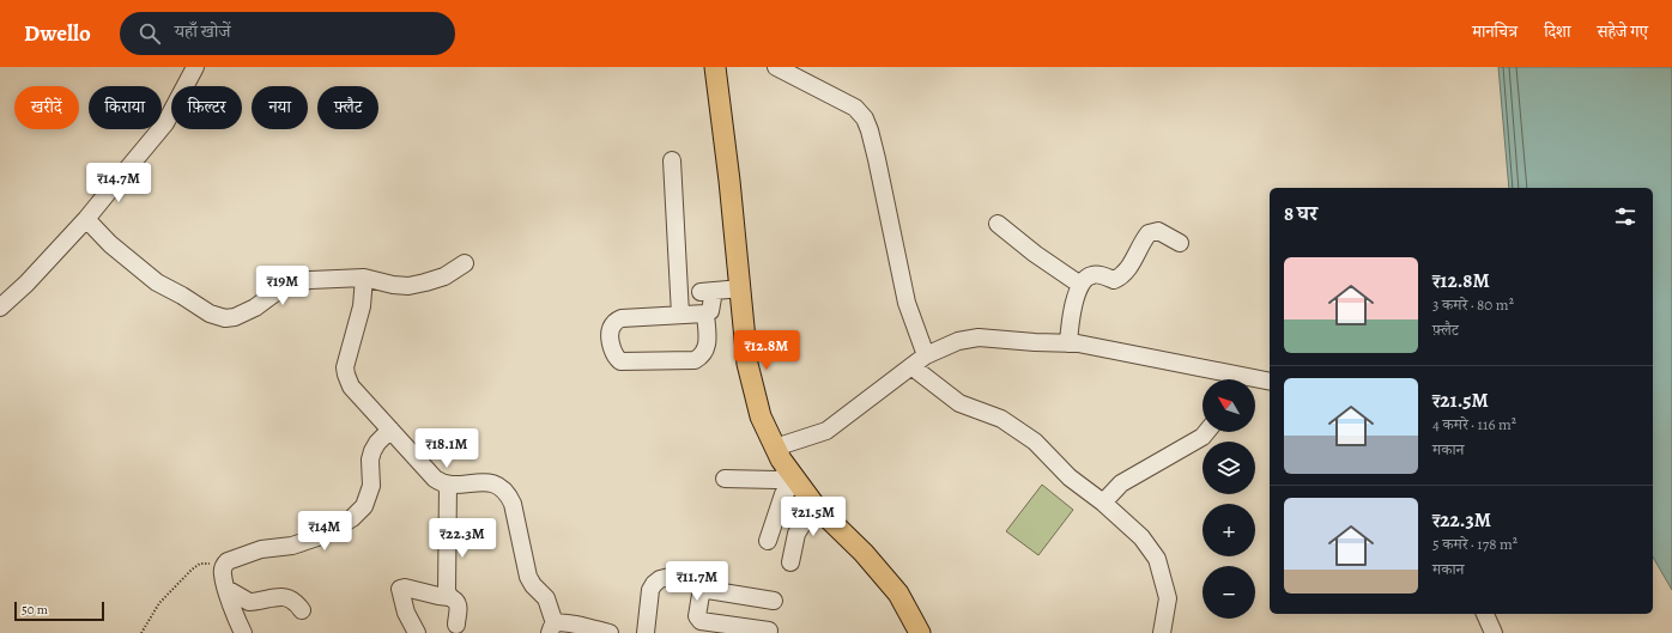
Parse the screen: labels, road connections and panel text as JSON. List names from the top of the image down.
{
  "scale_bar": "50 m",
  "north": "top left",
  "page": {
    "header": "Dwello",
    "search": "यहाँ खोजें",
    "nav": ["मानचित्र", "दिशा", "सहेजे गए"],
    "chip": [
      "खरीदें",
      "किराया",
      "फ़िल्टर",
      "नया",
      "फ़्लैट"
    ],
    "price": [
      "₹14.7M",
      "₹19M",
      "₹12.8M",
      "₹18.1M",
      "₹21.5M",
      "₹14M",
      "₹22.3M",
      "₹11.7M"
    ],
    "heading": "8 घर",
    "list": [
      {
        "name": "₹12.8M",
        "note": "3 कमरे · 80 m² · फ़्लैट"
      },
      {
        "name": "₹21.5M",
        "note": "4 कमरे · 116 m² · मकान"
      },
      {
        "name": "₹22.3M",
        "note": "5 कमरे · 178 m² · मकान"
      }
    ],
    "map_buttons": ["+", "−"],
    "scale": "50 m"
  }
}
